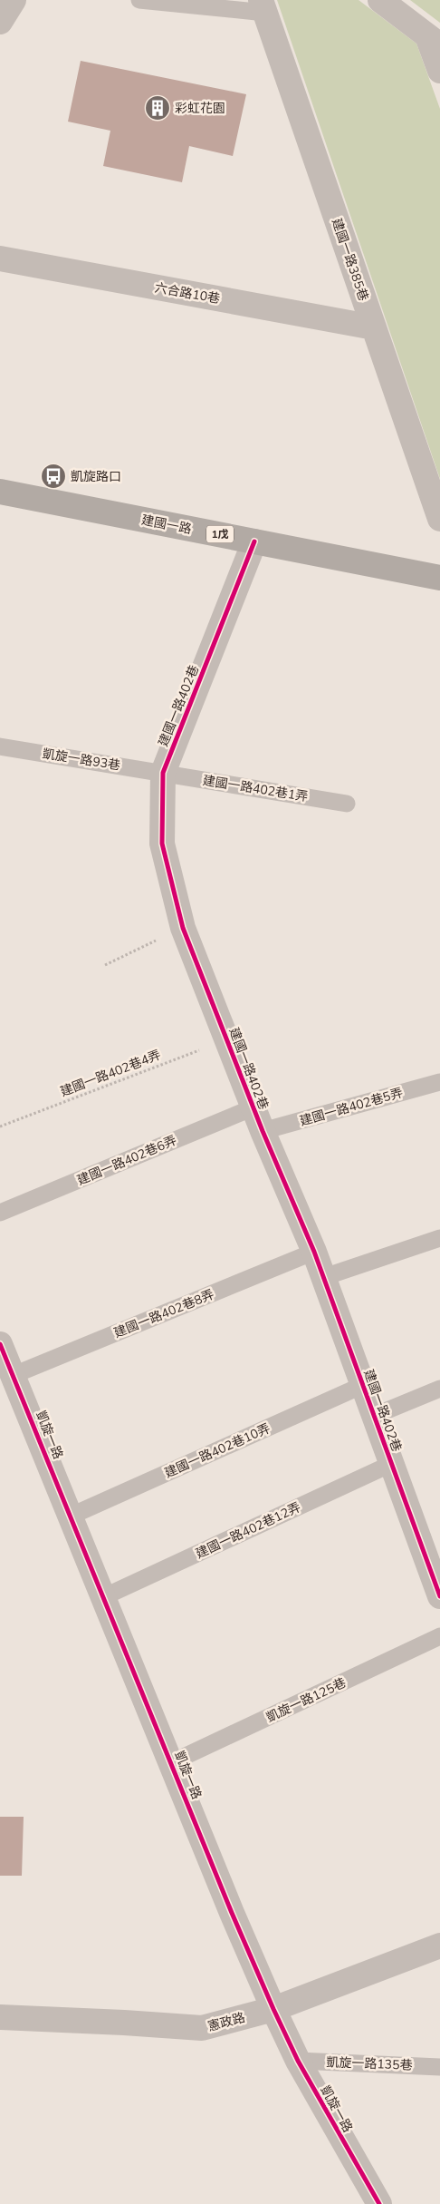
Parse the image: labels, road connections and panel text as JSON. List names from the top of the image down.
{
  "streets": {
    "main road": ["建國一路", "1戊"],
    "street": [
      "建國一路385巷",
      "六合路10巷",
      "建國一路402巷",
      "凱旋一路",
      "憲政路"
    ],
    "lane": [
      "凱旋一路93巷",
      "建國一路402巷1弄",
      "建國一路402巷5弄",
      "建國一路402巷6弄",
      "建國一路402巷8弄",
      "建國一路402巷10弄",
      "建國一路402巷12弄",
      "凱旋一路125巷",
      "凱旋一路135巷"
    ],
    "path": ["建國一路402巷4弄"]
  },
  "crossings": [
    ["建國一路385巷", "六合路10巷"],
    ["建國一路", "建國一路402巷"],
    ["建國一路402巷", "凱旋一路93巷"],
    ["建國一路402巷", "建國一路402巷1弄"],
    ["建國一路402巷", "建國一路402巷4弄"],
    ["建國一路402巷", "建國一路402巷5弄"],
    ["建國一路402巷", "建國一路402巷6弄"],
    ["建國一路402巷", "建國一路402巷8弄"],
    ["建國一路402巷", "建國一路402巷10弄"],
    ["建國一路402巷", "建國一路402巷12弄"],
    ["凱旋一路93巷", "建國一路402巷1弄"],
    ["建國一路402巷8弄", "凱旋一路"],
    ["凱旋一路", "建國一路402巷10弄"],
    ["凱旋一路", "建國一路402巷12弄"],
    ["凱旋一路", "凱旋一路125巷"],
    ["凱旋一路", "憲政路"],
    ["凱旋一路", "凱旋一路135巷"]
  ],
  "places": {
    "building": ["彩虹花園"],
    "bus stop": ["凱旋路口"]
  }
}
